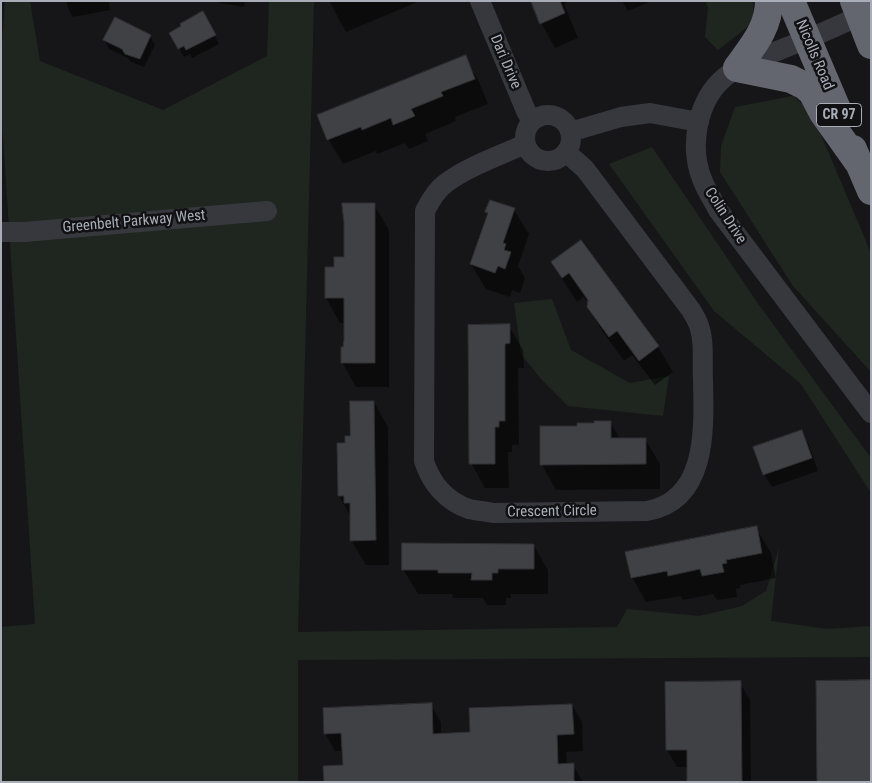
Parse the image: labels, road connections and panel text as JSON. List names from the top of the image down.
{
  "streets": {
    "highway": ["Nicolls Road", "CR 97"],
    "street": [
      "Dari Drive",
      "Colin Drive",
      "Greenbelt Parkway West",
      "Crescent Circle"
    ]
  },
  "crossings": [
    ["Nicolls Road", "Colin Drive"],
    ["Dari Drive", "Crescent Circle"]
  ]
}
